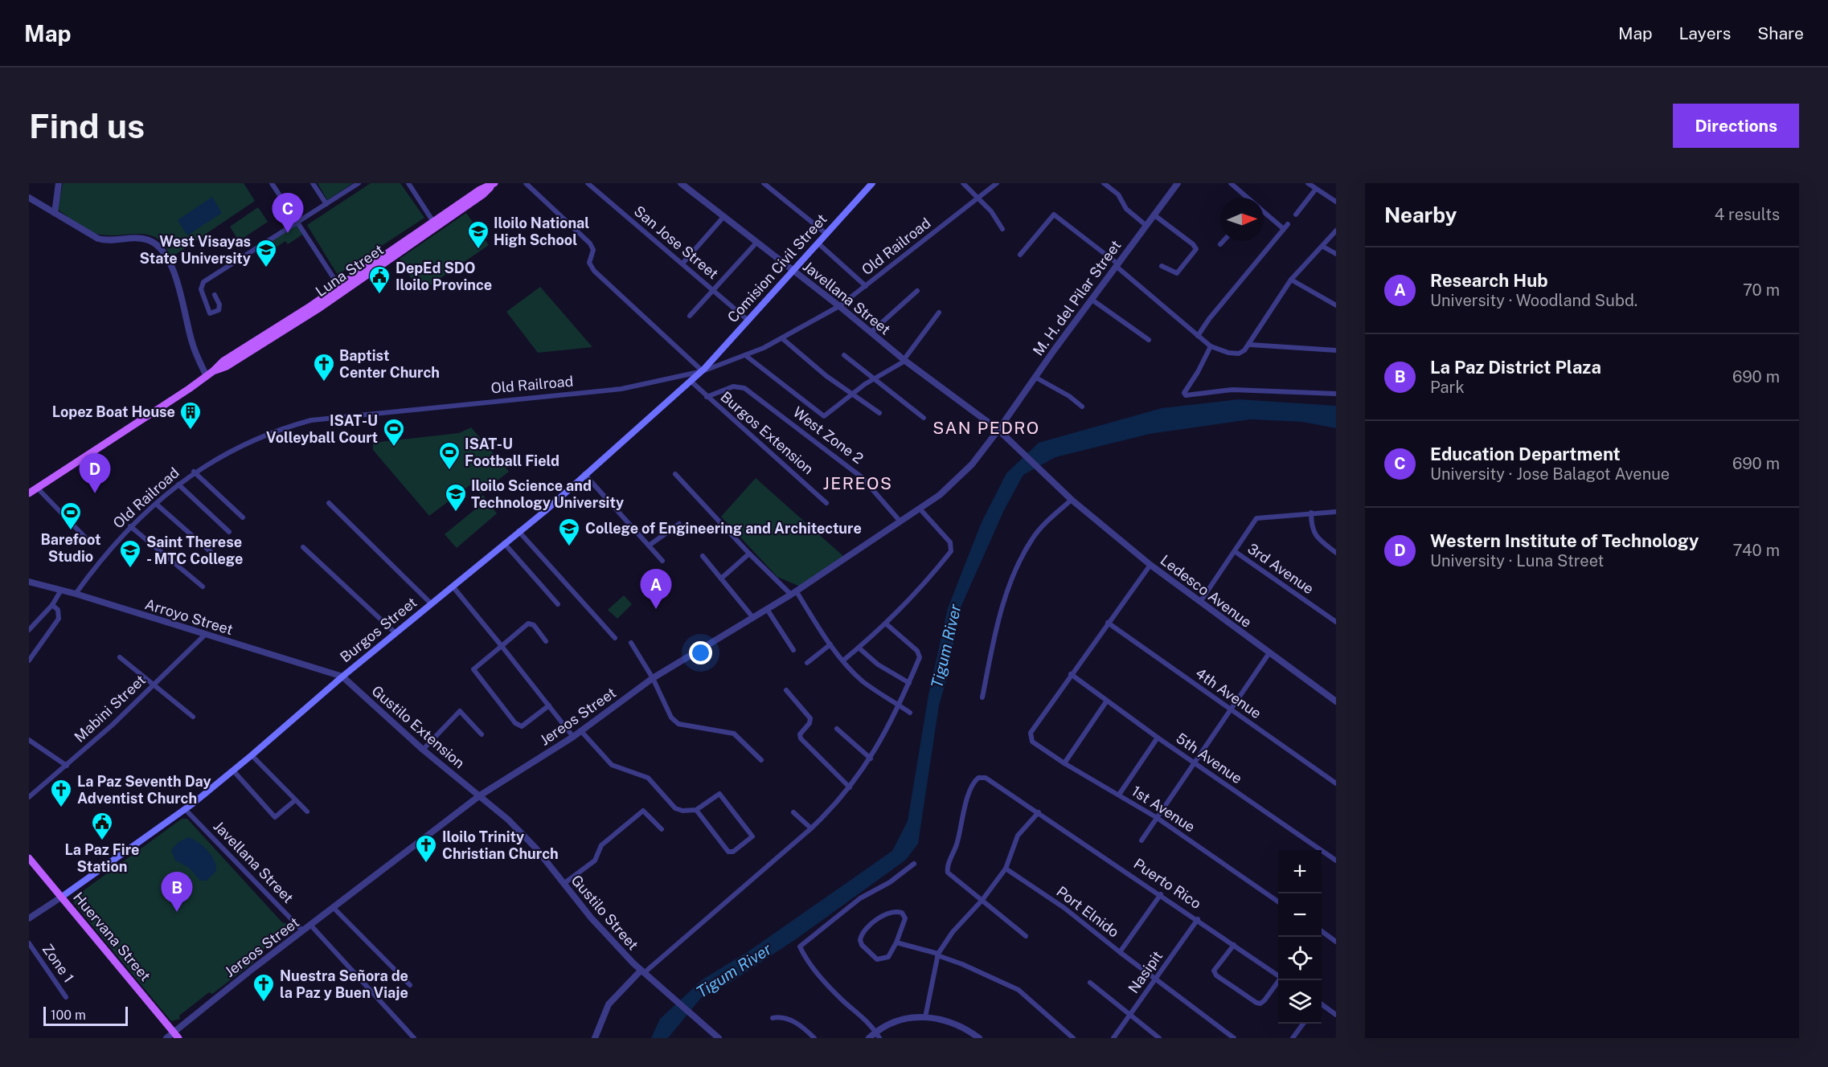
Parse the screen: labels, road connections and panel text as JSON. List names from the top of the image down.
{
  "streets": {
    "main road": [
      "Comision Civil Street",
      "Luna Street",
      "Burgos Street",
      "Huervana Street"
    ],
    "street": [
      "San Jose Street",
      "Old Railroad",
      "Javellana Street",
      "M. H. del Pilar Street",
      "Burgos Extension",
      "West Zone 2",
      "3rd Avenue",
      "Ledesco Avenue",
      "Arroyo Street",
      "4th Avenue",
      "Mabini Street",
      "Jereos Street",
      "Gustilo Extension",
      "5th Avenue",
      "1st Avenue",
      "Puerto Rico",
      "Port Elnido",
      "Gustilo Street",
      "Zone 1",
      "Nasipit"
    ]
  },
  "crossings": [
    ["San Jose Street", "Comision Civil Street"],
    ["Old Railroad", "Comision Civil Street"],
    ["Old Railroad", "Javellana Street"],
    ["Old Railroad", "Arroyo Street"],
    ["Old Railroad", "Burgos Street"],
    ["Comision Civil Street", "Javellana Street"],
    ["Comision Civil Street", "Burgos Street"],
    ["Javellana Street", "M. H. del Pilar Street"],
    ["Javellana Street", "Ledesco Avenue"],
    ["Javellana Street", "Burgos Street"],
    ["Javellana Street", "Jereos Street"],
    ["M. H. del Pilar Street", "Jereos Street"],
    ["Burgos Extension", "West Zone 2"],
    ["Burgos Extension", "Burgos Street"],
    ["West Zone 2", "Jereos Street"],
    ["Arroyo Street", "Burgos Street"],
    ["Arroyo Street", "Mabini Street"],
    ["Arroyo Street", "Gustilo Extension"],
    ["Burgos Street", "Gustilo Extension"],
    ["Burgos Street", "Huervana Street"],
    ["Jereos Street", "Gustilo Extension"],
    ["Jereos Street", "Gustilo Street"],
    ["Jereos Street", "Huervana Street"],
    ["Gustilo Extension", "Gustilo Street"],
    ["5th Avenue", "1st Avenue"],
    ["Puerto Rico", "Port Elnido"],
    ["Puerto Rico", "Nasipit"]
  ],
  "districts": ["SAN PEDRO", "JEREOS"],
  "water": ["Tigum River"],
  "places": {
    "school or university": [
      "Iloilo National High School",
      "West Visayas State University",
      "Iloilo Science and Technology University",
      "College of Engineering and Architecture",
      "Saint Therese - MTC College"
    ],
    "public building": ["DepEd SDO Iloilo Province", "La Paz Fire Station"],
    "church": [
      "Baptist Center Church",
      "La Paz Seventh Day Adventist Church",
      "Iloilo Trinity Christian Church",
      "Nuestra Señora de la Paz y Buen Viaje"
    ],
    "building": ["Lopez Boat House"],
    "sports": ["ISAT-U Volleyball Court", "ISAT-U Football Field", "Barefoot Studio"]
  },
  "scale_bar": "100 m",
  "north": "right",
  "page": {
    "header": "Map",
    "nav": ["Map", "Layers", "Share"],
    "buttons": "Directions",
    "title": "Find us",
    "heading": ["Nearby", "4 results"],
    "pins": [
      "C",
      "D",
      "A",
      "B"
    ],
    "list": [
      {
        "mark": "A",
        "name": "Research Hub",
        "note": "University · Woodland Subd.",
        "value": "70 m"
      },
      {
        "mark": "B",
        "name": "La Paz District Plaza",
        "note": "Park",
        "value": "690 m"
      },
      {
        "mark": "C",
        "name": "Education Department",
        "note": "University · Jose Balagot Avenue",
        "value": "690 m"
      },
      {
        "mark": "D",
        "name": "Western Institute of Technology",
        "note": "University · Luna Street",
        "value": "740 m"
      }
    ],
    "map_buttons": ["+", "−"],
    "scale": "100 m"
  }
}
